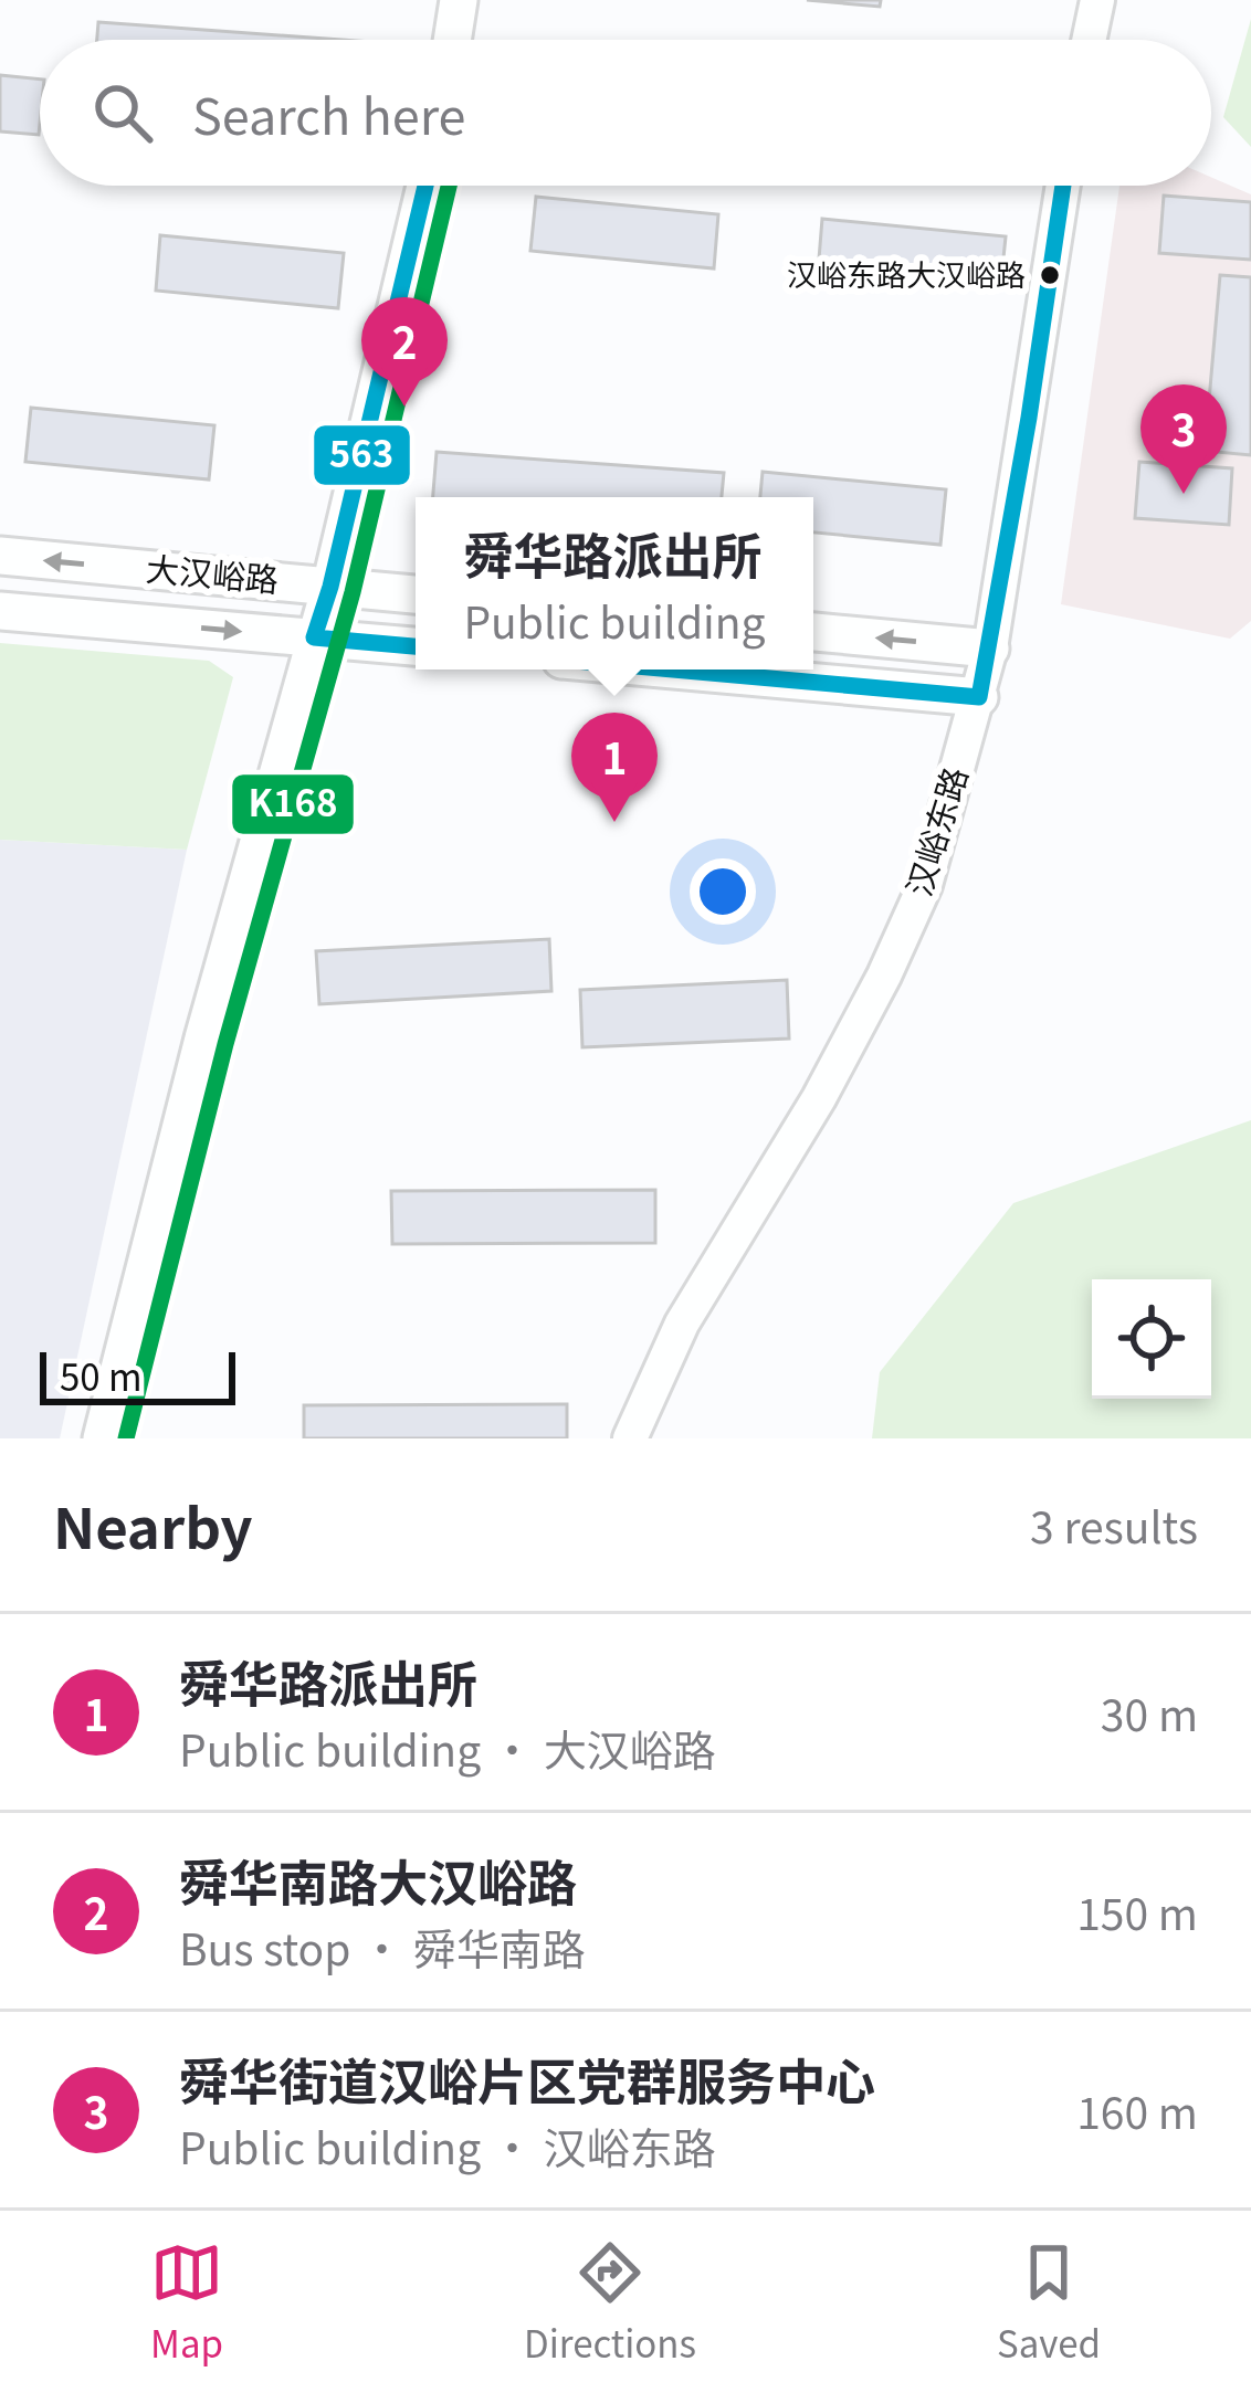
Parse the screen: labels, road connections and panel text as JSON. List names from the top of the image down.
{
  "streets": {
    "main road": ["大汉峪路"],
    "street": ["汉峪东路"]
  },
  "places": ["汉峪东路大汉峪路"],
  "lines": ["transit line 563", "transit line K168"],
  "scale_bar": "50 m",
  "page": {
    "search": "Search here",
    "pins": ["2", "3", "1"],
    "popup": ["舜华路派出所", "Public building"],
    "scale": "50 m",
    "heading": ["Nearby", "3 results"],
    "list": [
      {
        "mark": "1",
        "name": "舜华路派出所",
        "note": "Public building · 大汉峪路",
        "value": "30 m"
      },
      {
        "mark": "2",
        "name": "舜华南路大汉峪路",
        "note": "Bus stop · 舜华南路",
        "value": "150 m"
      },
      {
        "mark": "3",
        "name": "舜华街道汉峪片区党群服务中心",
        "note": "Public building · 汉峪东路",
        "value": "160 m"
      }
    ],
    "nav": ["Map", "Directions", "Saved"]
  }
}
